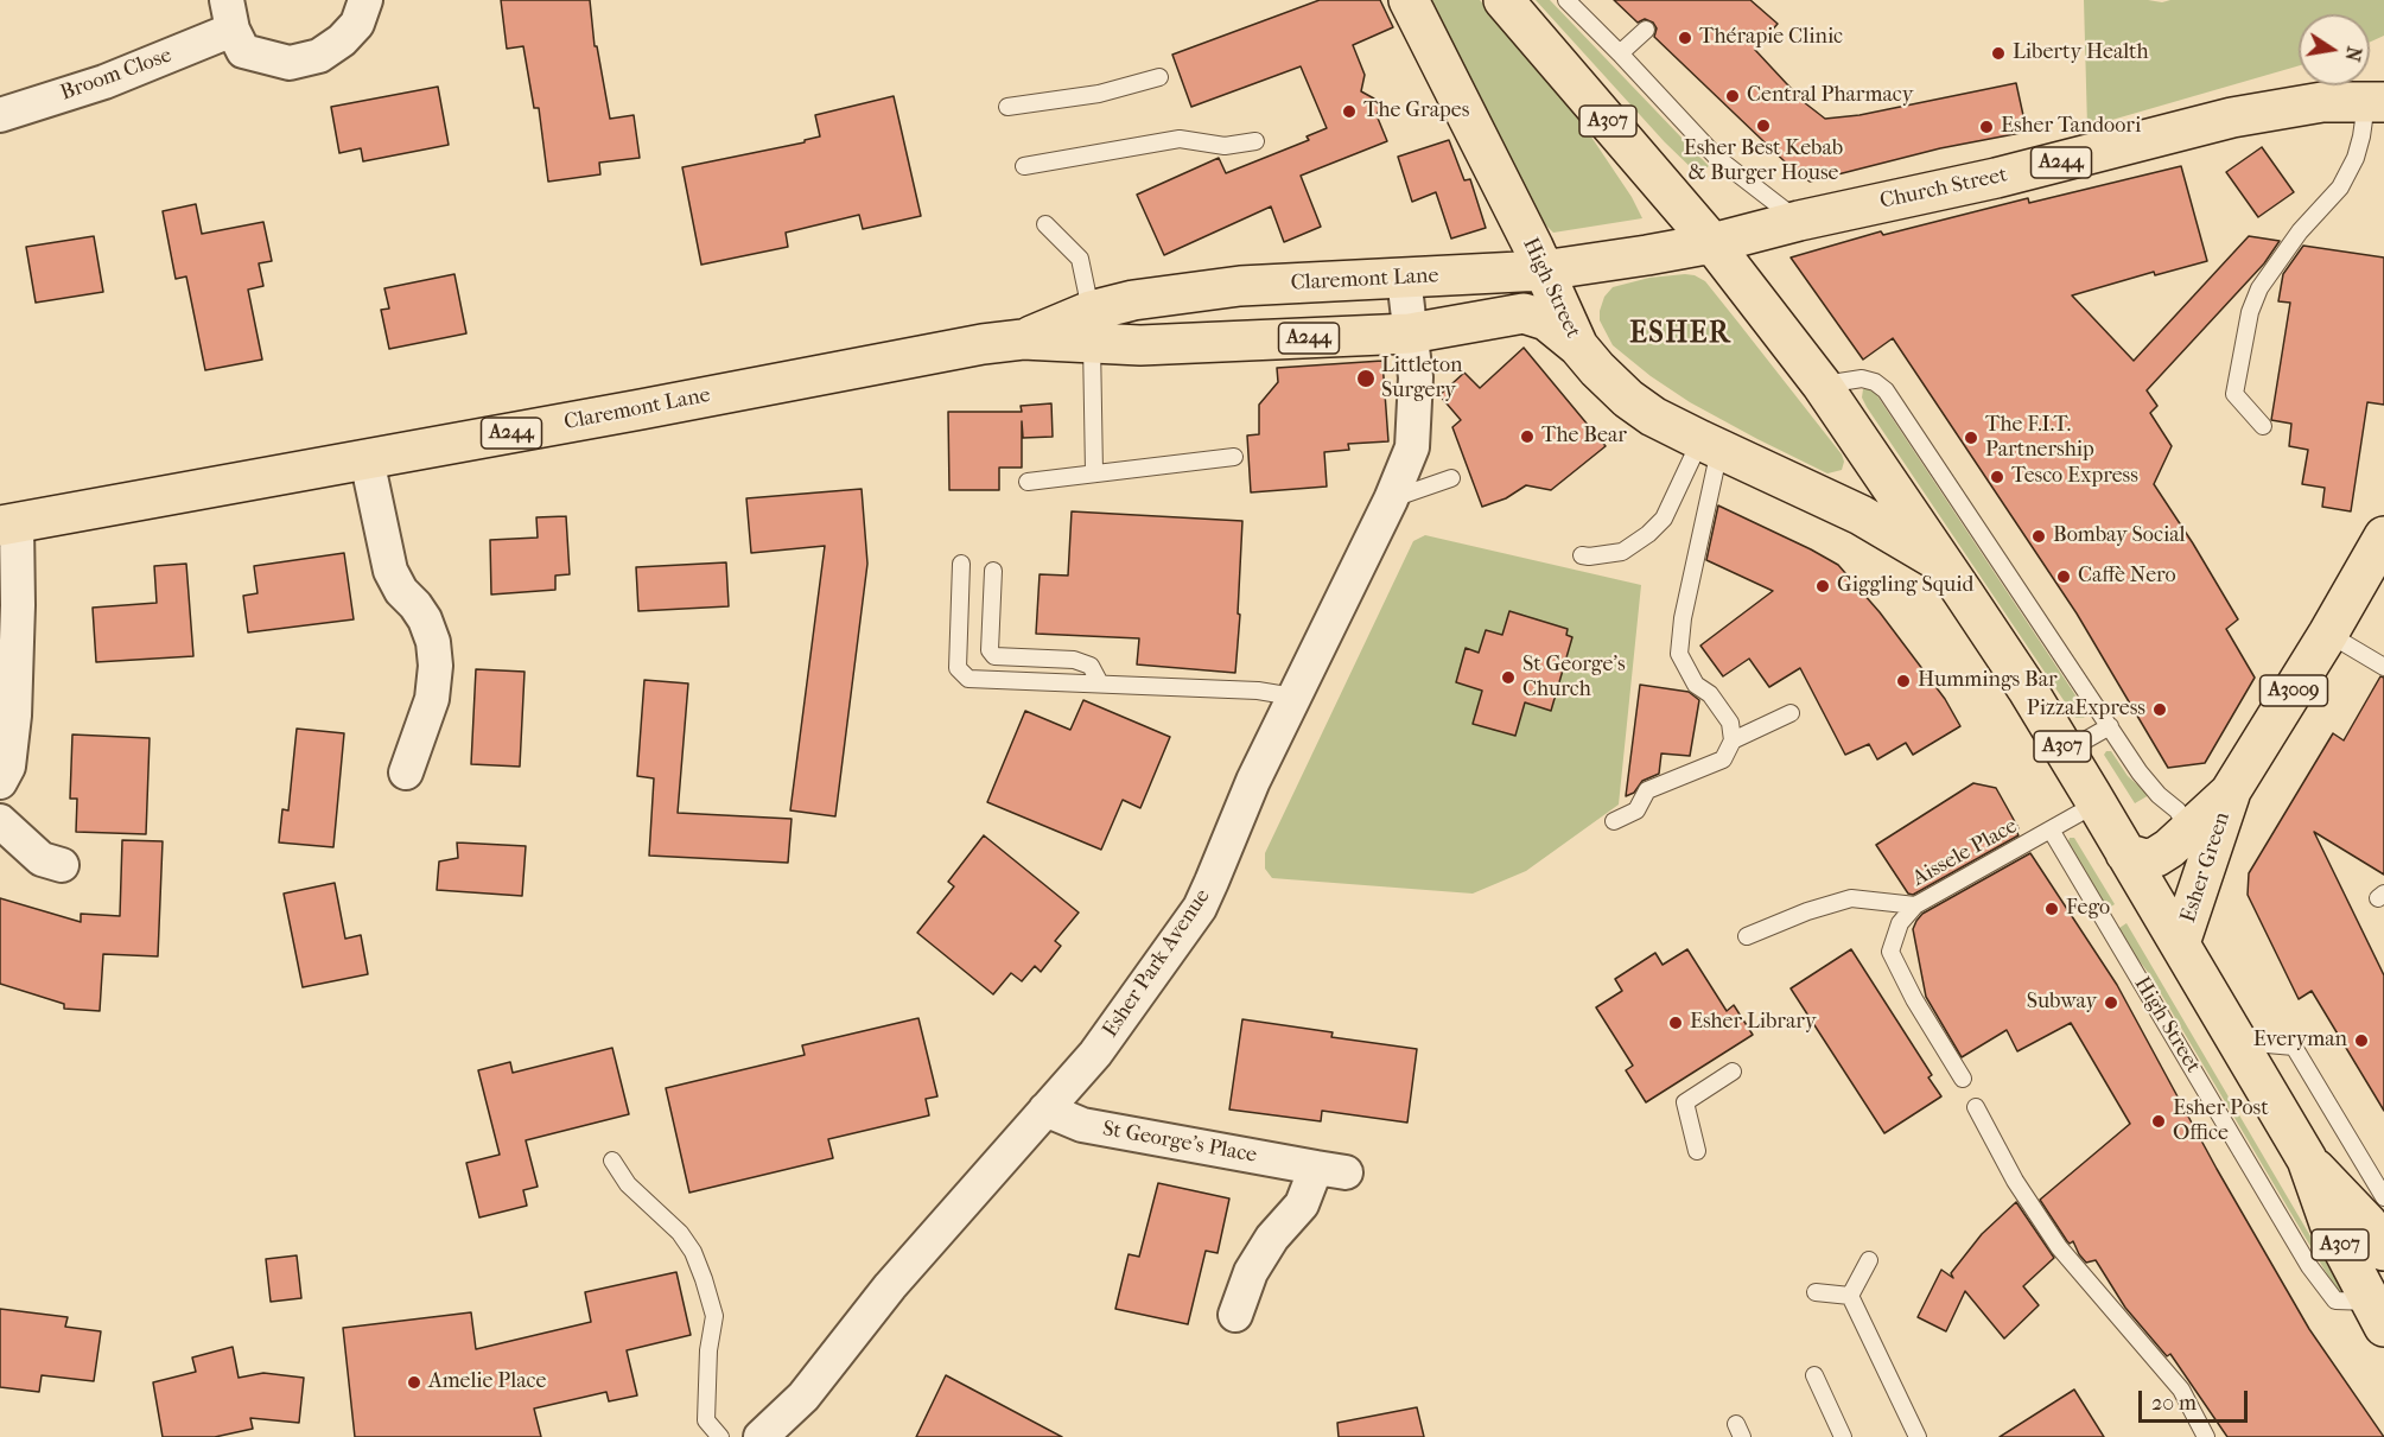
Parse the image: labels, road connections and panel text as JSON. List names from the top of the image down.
{
  "streets": {
    "main road": [
      "A307",
      "A244",
      "Church Street",
      "Claremont Lane",
      "High Street",
      "A3009",
      "Esher Green"
    ],
    "street": ["Broom Close", "Esher Park Avenue", "St George's Place"],
    "lane": ["Aissele Place"]
  },
  "crossings": [
    ["Church Street", "Claremont Lane"],
    ["Church Street", "High Street"],
    ["Claremont Lane", "High Street"],
    ["Claremont Lane", "Esher Park Avenue"],
    ["High Street", "Aissele Place"],
    ["High Street", "Esher Green"],
    ["Esher Park Avenue", "St George's Place"]
  ],
  "districts": ["ESHER"],
  "places": [
    "Thérapie Clinic",
    "Liberty Health",
    "Central Pharmacy",
    "The Grapes",
    "Esher Best Kebab & Burger House",
    "Esher Tandoori",
    "Littleton Surgery",
    "The Bear",
    "The F.I.T. Partnership",
    "Tesco Express",
    "Bombay Social",
    "Caffè Nero",
    "Giggling Squid",
    "St George's Church",
    "Hummings Bar",
    "PizzaExpress",
    "Fego",
    "Subway",
    "Esher Library",
    "Everyman",
    "Esher Post Office",
    "Amelie Place"
  ],
  "scale_bar": "20 m",
  "north": "right"
}
